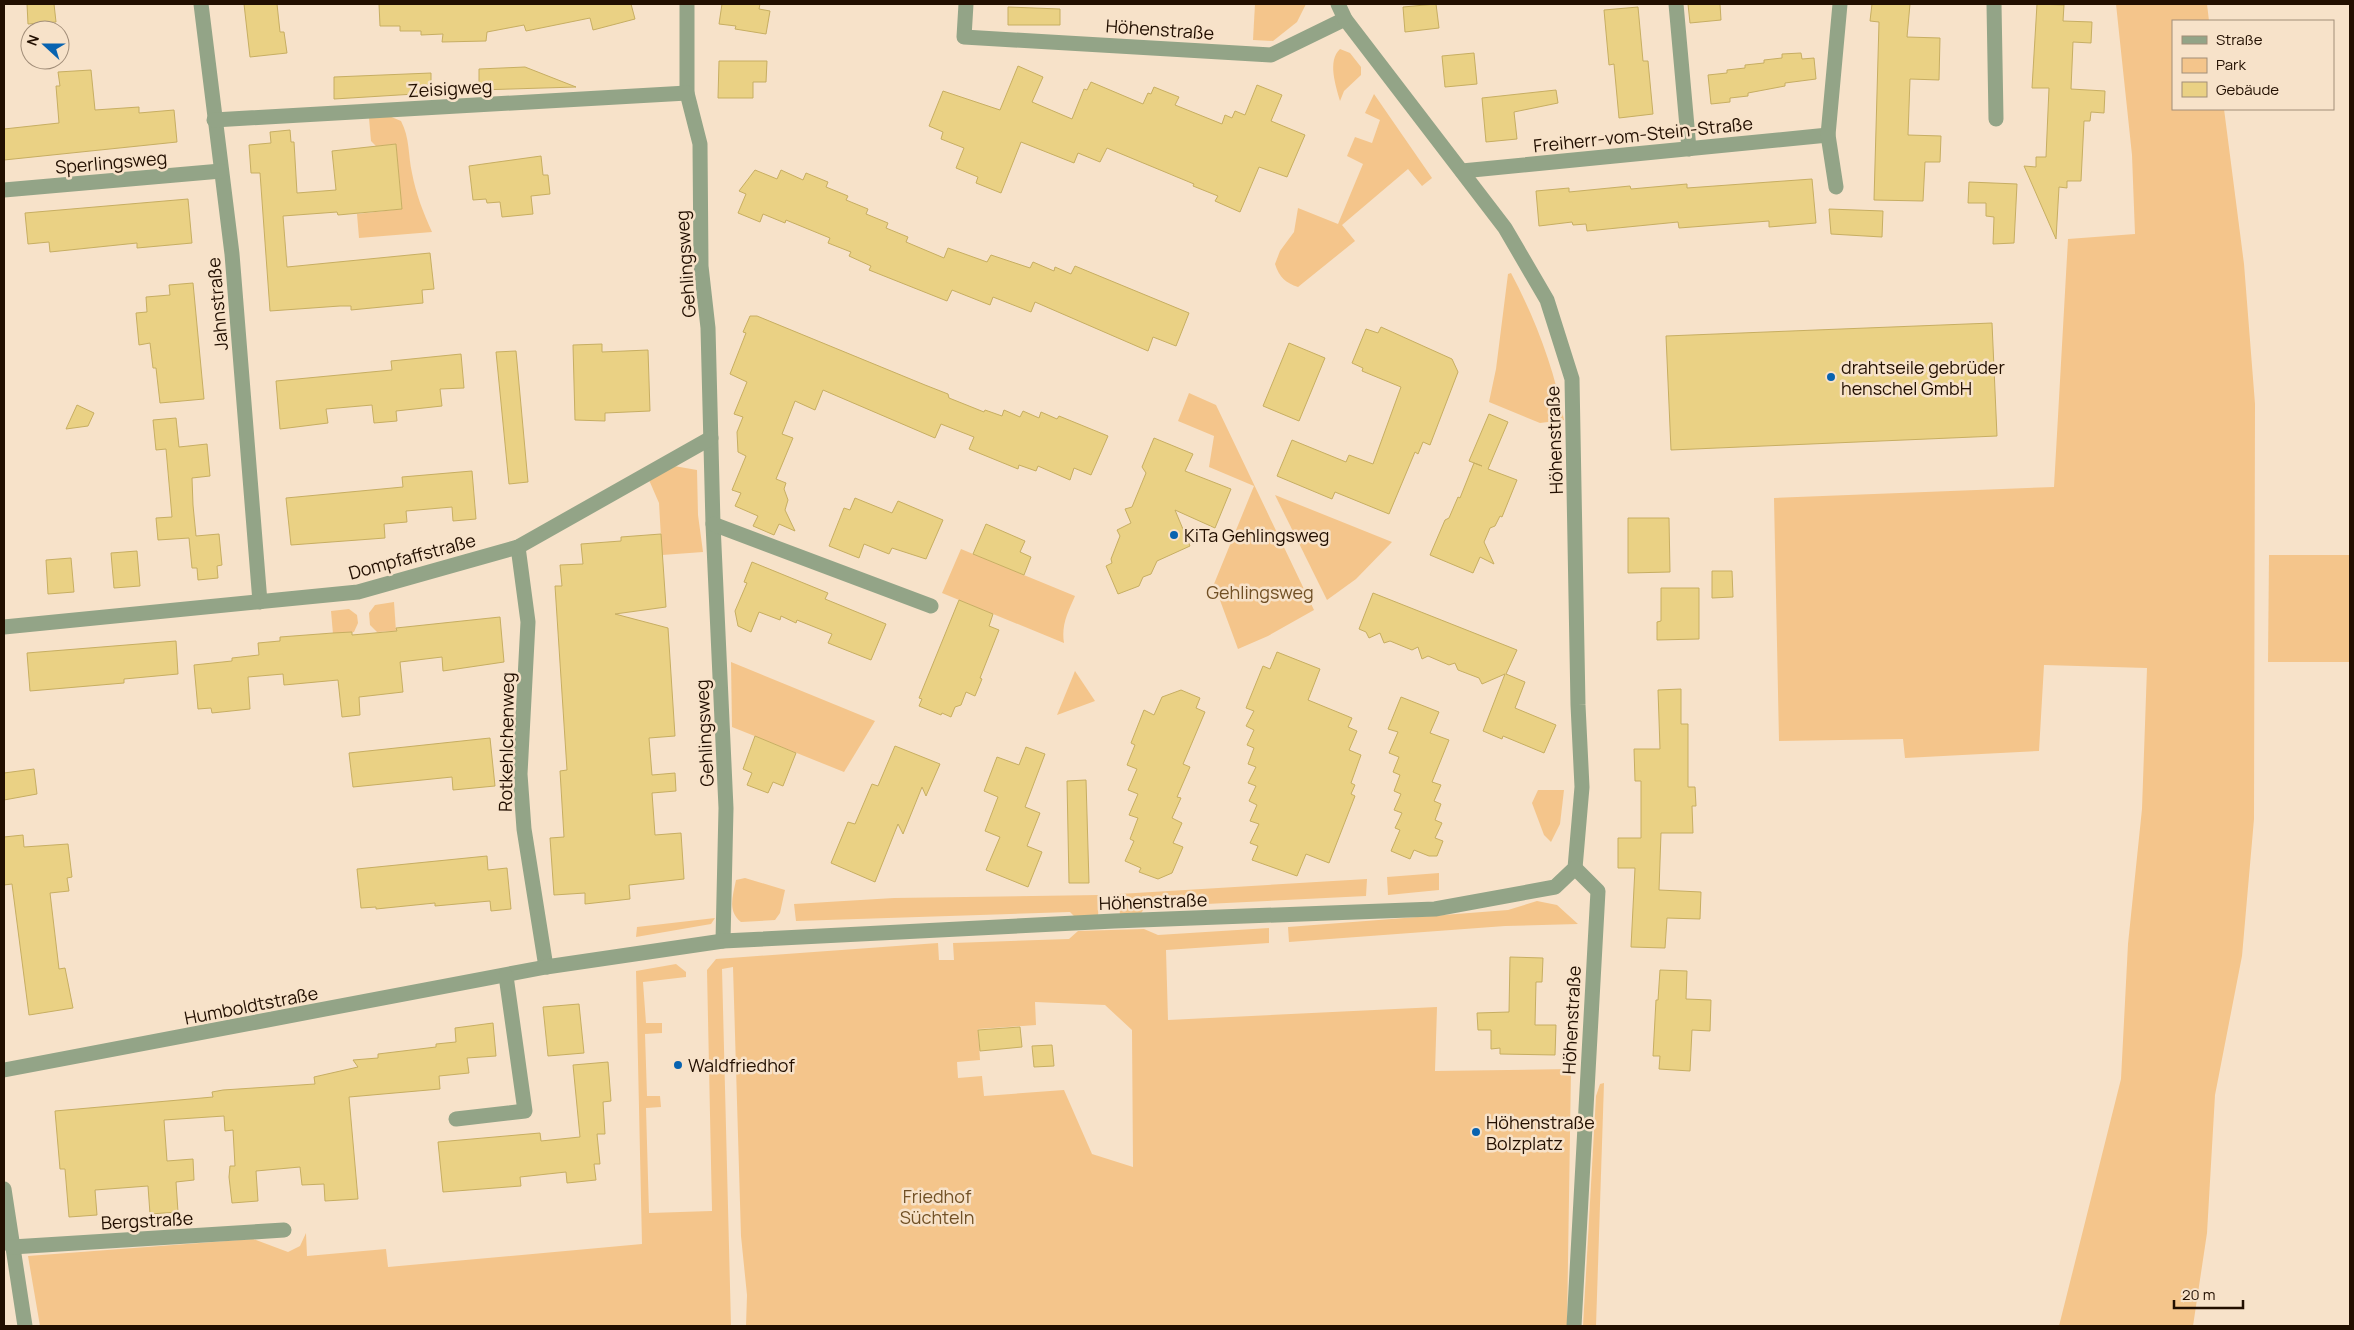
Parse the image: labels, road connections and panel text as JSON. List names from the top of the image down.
{
  "streets": {
    "street": [
      "Höhenstraße",
      "Zeisigweg",
      "Freiherr-vom-Stein-Straße",
      "Sperlingsweg",
      "Gehlingsweg",
      "Jahnstraße",
      "Dompfaffstraße",
      "Rotkehlchenweg",
      "Humboldtstraße",
      "Bergstraße"
    ]
  },
  "crossings": [
    ["Höhenstraße", "Freiherr-vom-Stein-Straße"],
    ["Höhenstraße", "Gehlingsweg"],
    ["Höhenstraße", "Humboldtstraße"],
    ["Zeisigweg", "Gehlingsweg"],
    ["Zeisigweg", "Jahnstraße"],
    ["Sperlingsweg", "Jahnstraße"],
    ["Gehlingsweg", "Dompfaffstraße"],
    ["Gehlingsweg", "Humboldtstraße"],
    ["Jahnstraße", "Dompfaffstraße"],
    ["Dompfaffstraße", "Rotkehlchenweg"],
    ["Rotkehlchenweg", "Humboldtstraße"]
  ],
  "parks": ["Gehlingsweg", "Friedhof Süchteln"],
  "places": [
    "drahtseile gebrüder henschel GmbH",
    "KiTa Gehlingsweg",
    "Waldfriedhof",
    "Höhenstraße Bolzplatz"
  ],
  "legend": ["Straße", "Park", "Gebäude"],
  "scale_bar": "20 m",
  "north": "left"
}
